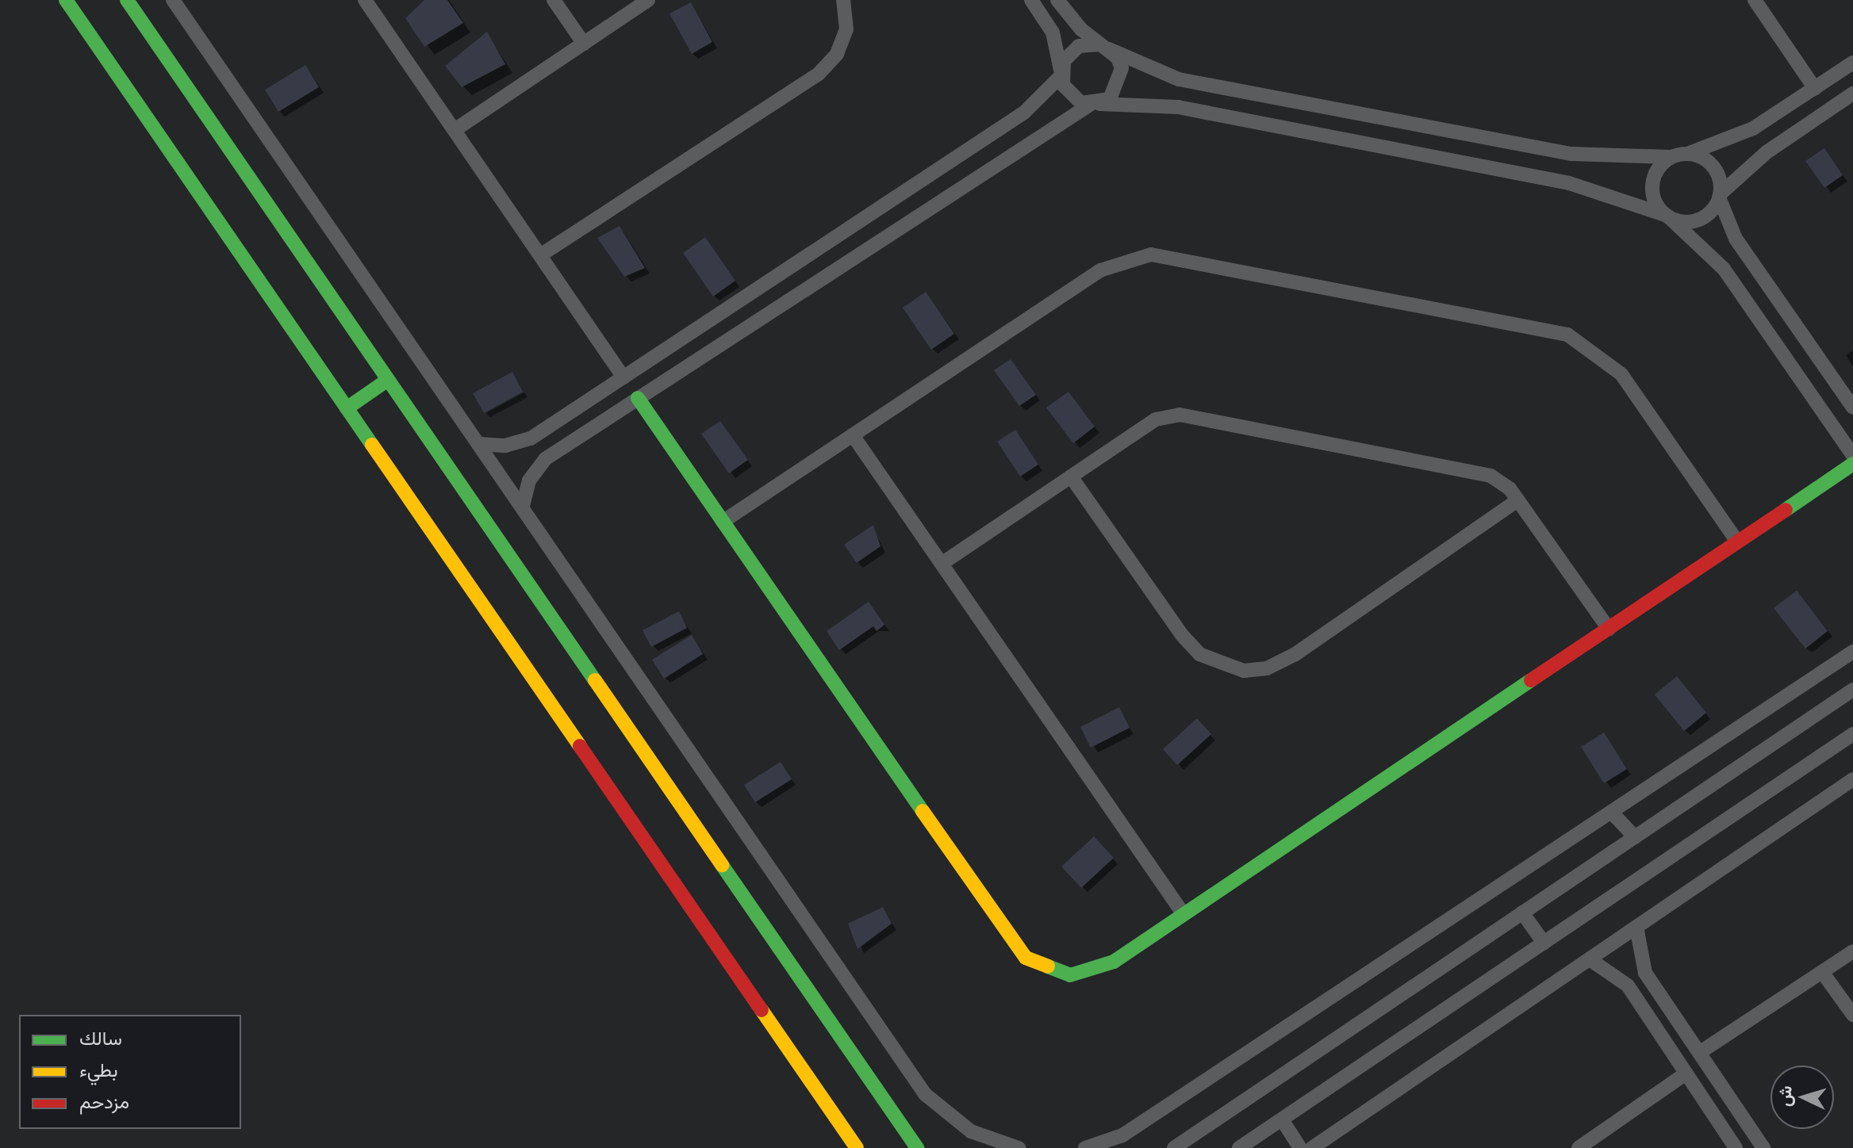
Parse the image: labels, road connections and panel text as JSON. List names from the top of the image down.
{
  "legend": ["سالك", "بطيء", "مزدحم"],
  "north": "left"
}
